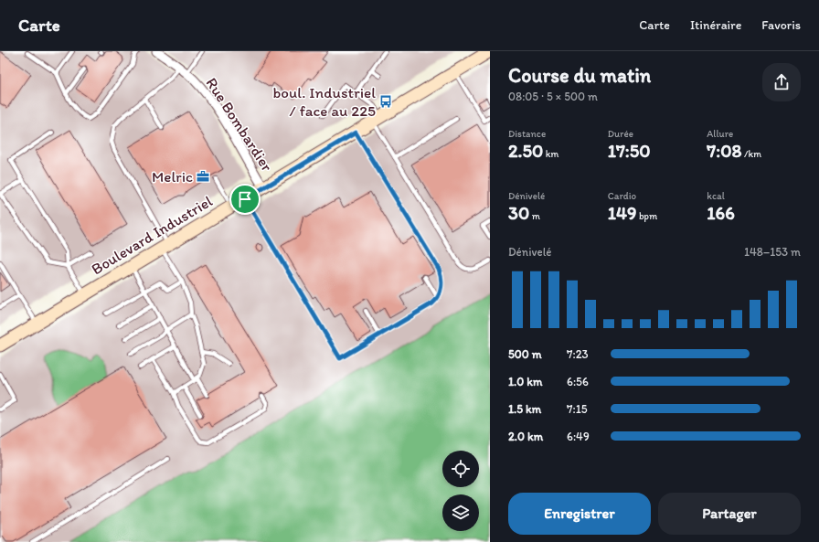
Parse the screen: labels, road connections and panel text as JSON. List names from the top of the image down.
{
  "streets": {
    "street": ["Rue Bombardier", "Boulevard Industriel"]
  },
  "crossings": [
    ["Rue Bombardier", "Boulevard Industriel"]
  ],
  "places": {
    "bus stop": ["boul. Industriel / face au 225"],
    "office": ["Melric"]
  },
  "page": {
    "header": "Carte",
    "nav": ["Carte", "Itinéraire", "Favoris"],
    "heading": ["Course du matin", "08:05 · 5 × 500 m"],
    "stats": [
      ["Distance", "2.50 km"],
      ["Durée", "17:50"],
      ["Allure", "7:08 /km"],
      ["Dénivelé", "30 m"],
      ["Cardio", "149 bpm"],
      ["kcal", "166"]
    ],
    "chart": ["Dénivelé", "148–153 m"],
    "list": [
      {
        "name": "500 m",
        "note": "7:23"
      },
      {
        "name": "1.0 km",
        "note": "6:56"
      },
      {
        "name": "1.5 km",
        "note": "7:15"
      },
      {
        "name": "2.0 km",
        "note": "6:49"
      }
    ],
    "buttons": ["Enregistrer", "Partager"]
  }
}
